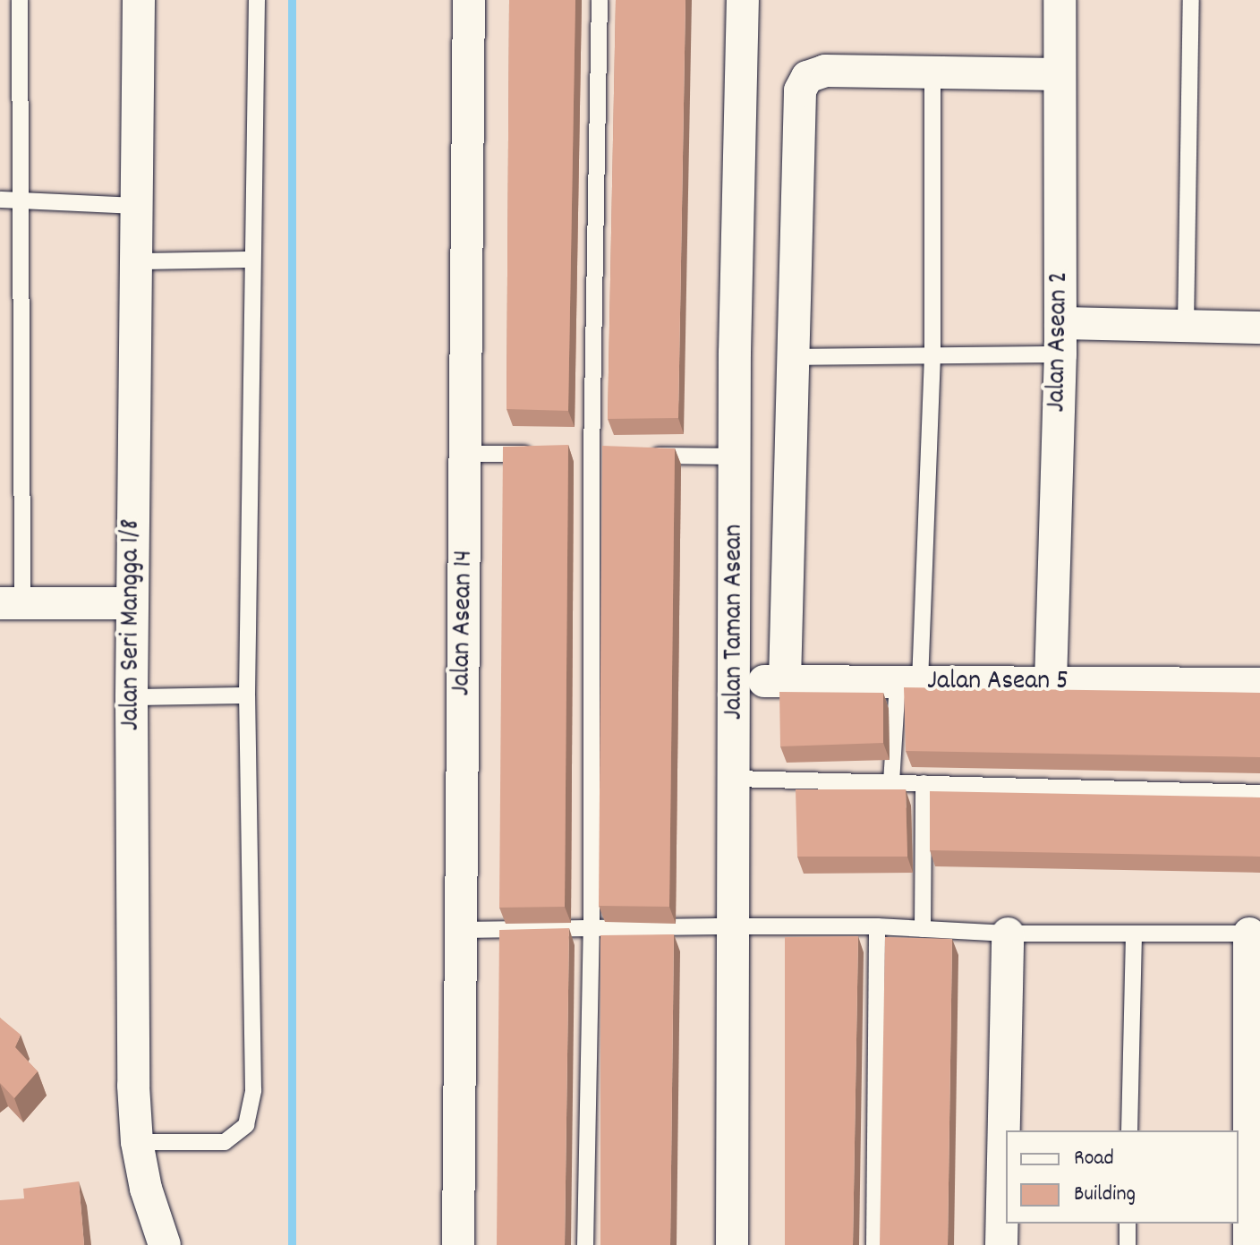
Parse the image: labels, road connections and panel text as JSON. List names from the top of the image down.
{
  "streets": {
    "street": [
      "Jalan Asean 2",
      "Jalan Taman Asean",
      "Jalan Asean 14",
      "Jalan Seri Mangga 1/8",
      "Jalan Asean 5"
    ]
  },
  "crossings": [
    ["Jalan Asean 2", "Jalan Asean 5"],
    ["Jalan Taman Asean", "Jalan Asean 5"]
  ],
  "legend": ["Road", "Building"]
}
